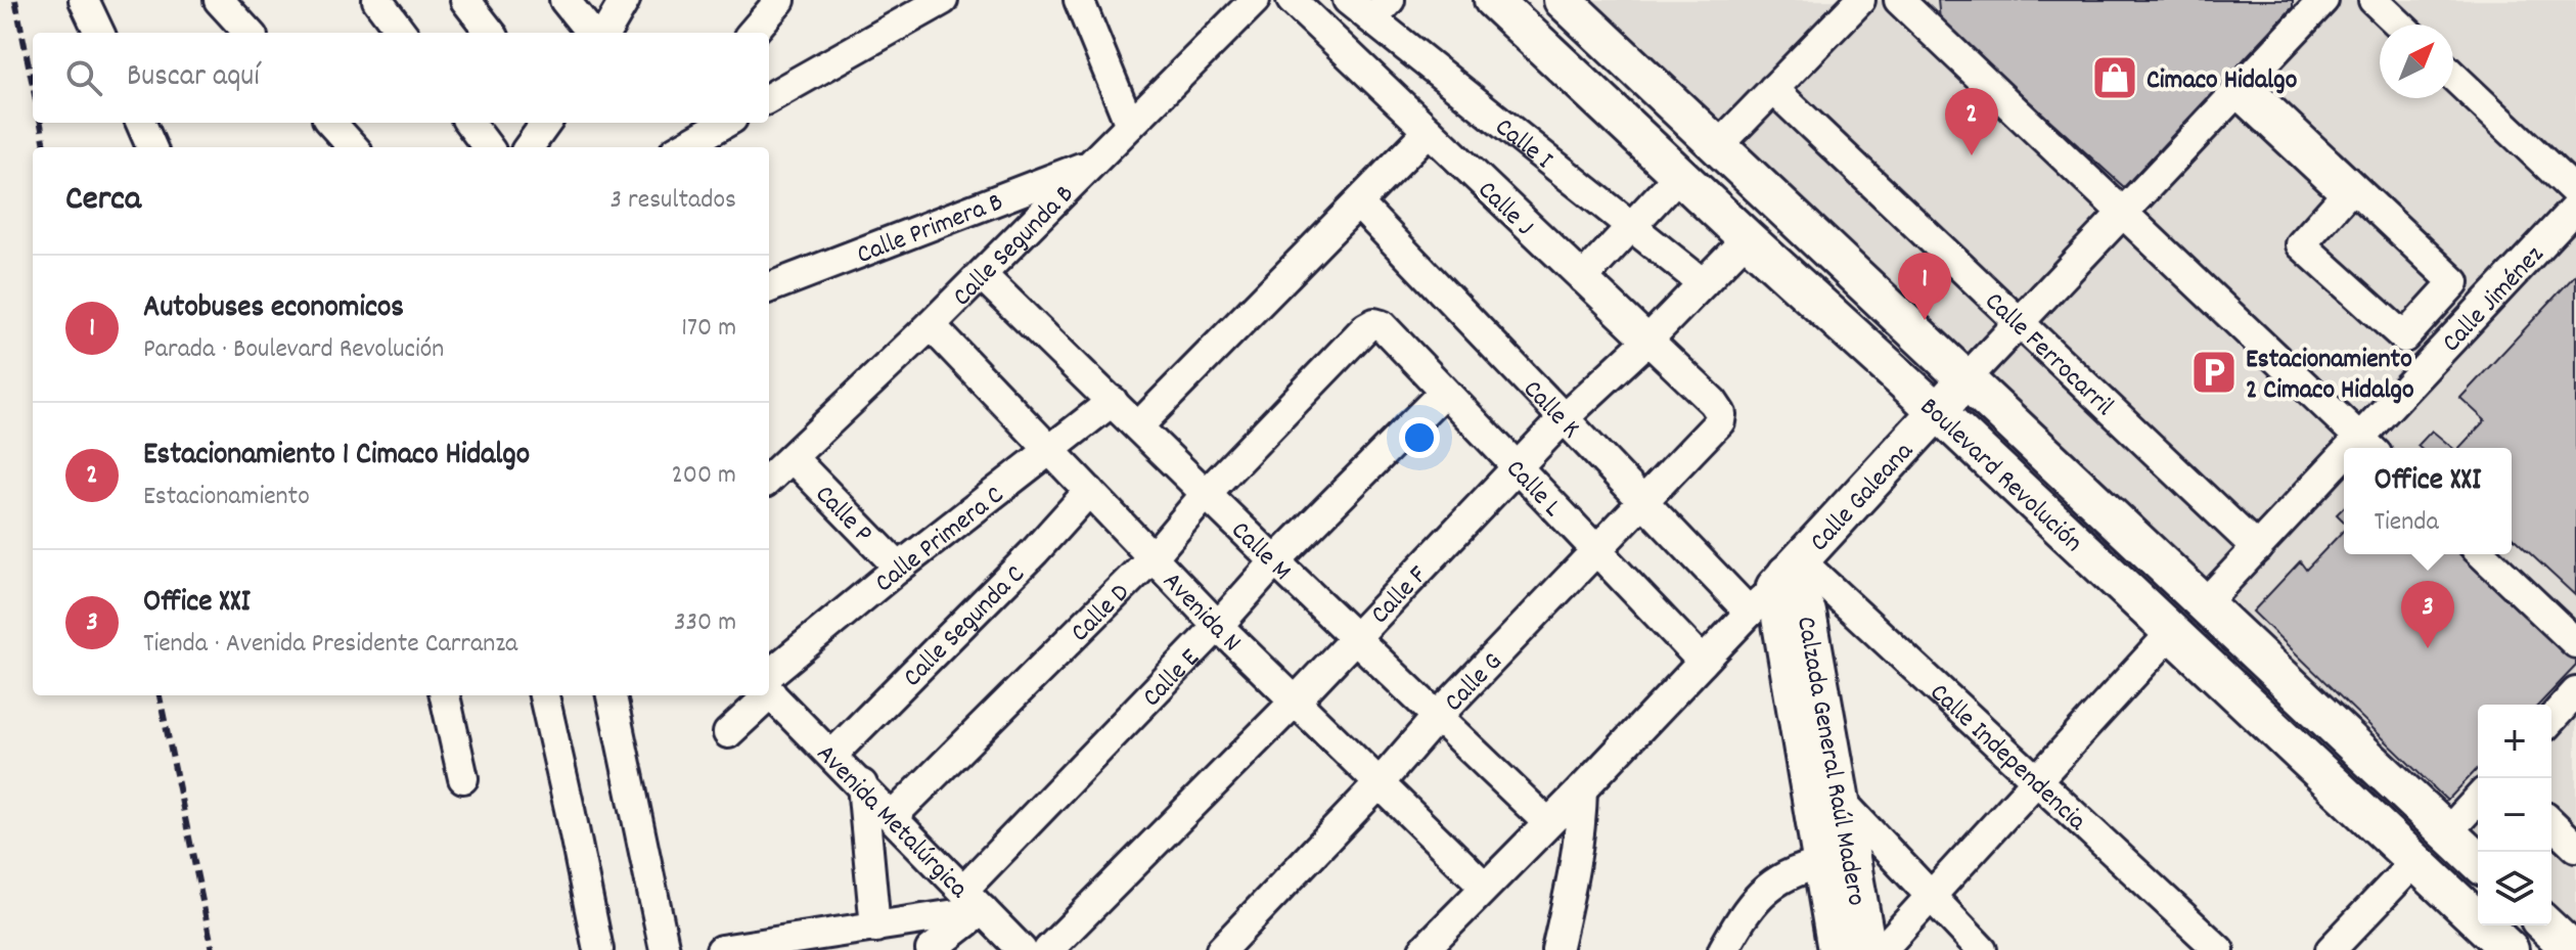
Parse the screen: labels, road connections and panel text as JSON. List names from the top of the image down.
{
  "streets": {
    "main road": ["Boulevard Revolución", "Calle Galeana", "Calzada General Raúl Madero"],
    "street": [
      "Calle I",
      "Calle J",
      "Calle Primera B",
      "Calle Segunda B",
      "Calle Jiménez",
      "Calle Ferrocarril",
      "Calle K",
      "Calle L",
      "Calle P",
      "Calle Primera C",
      "Calle M",
      "Calle F",
      "Avenida N",
      "Calle D",
      "Calle Segunda C",
      "Calle E",
      "Calle G",
      "Calle Independencia",
      "Avenida Metalúrgica"
    ]
  },
  "crossings": [
    ["Calle I", "Calle F"],
    ["Calle J", "Calle F"],
    ["Calle J", "Calle G"],
    ["Calle Primera B", "Calle Segunda B"],
    ["Calle Segunda B", "Calle P"],
    ["Calle Segunda B", "Calle M"],
    ["Calle Segunda B", "Avenida N"],
    ["Calle Jiménez", "Calle Ferrocarril"],
    ["Calle Ferrocarril", "Calle Galeana"],
    ["Calle K", "Calle Galeana"],
    ["Calle K", "Calle F"],
    ["Calle K", "Calle G"],
    ["Boulevard Revolución", "Calle Galeana"],
    ["Boulevard Revolución", "Calle F"],
    ["Calle L", "Calle Galeana"],
    ["Calle L", "Calle F"],
    ["Calle L", "Calle D"],
    ["Calle L", "Calle E"],
    ["Calle L", "Calle G"],
    ["Calle Galeana", "Calle M"],
    ["Calle Galeana", "Avenida N"],
    ["Calle Galeana", "Calle Independencia"],
    ["Calle Galeana", "Calzada General Raúl Madero"],
    ["Calle P", "Calle Primera C"],
    ["Calle Primera C", "Calle M"],
    ["Calle Primera C", "Avenida N"],
    ["Calle M", "Calle F"],
    ["Calle M", "Calle D"],
    ["Calle M", "Calle E"],
    ["Calle M", "Calle G"],
    ["Calle F", "Avenida N"],
    ["Avenida N", "Calle D"],
    ["Avenida N", "Calle Segunda C"],
    ["Avenida N", "Calle E"],
    ["Avenida N", "Calle G"],
    ["Calle D", "Avenida Metalúrgica"],
    ["Calle Segunda C", "Avenida Metalúrgica"],
    ["Calle E", "Avenida Metalúrgica"],
    ["Calle Independencia", "Calzada General Raúl Madero"]
  ],
  "places": {
    "shop": ["Cimaco Hidalgo"],
    "parking": ["Estacionamiento 2 Cimaco Hidalgo"]
  },
  "north": "top right",
  "page": {
    "search": "Buscar aquí",
    "pins": ["2", "1", "3"],
    "heading": ["Cerca", "3 resultados"],
    "list": [
      {
        "mark": "1",
        "name": "Autobuses economicos",
        "note": "Parada · Boulevard Revolución",
        "value": "170 m"
      },
      {
        "mark": "2",
        "name": "Estacionamiento 1 Cimaco Hidalgo",
        "note": "Estacionamiento",
        "value": "200 m"
      },
      {
        "mark": "3",
        "name": "Office XXI",
        "note": "Tienda · Avenida Presidente Carranza",
        "value": "330 m"
      }
    ],
    "popup": ["Office XXI", "Tienda"],
    "map_buttons": ["+", "−"]
  }
}
